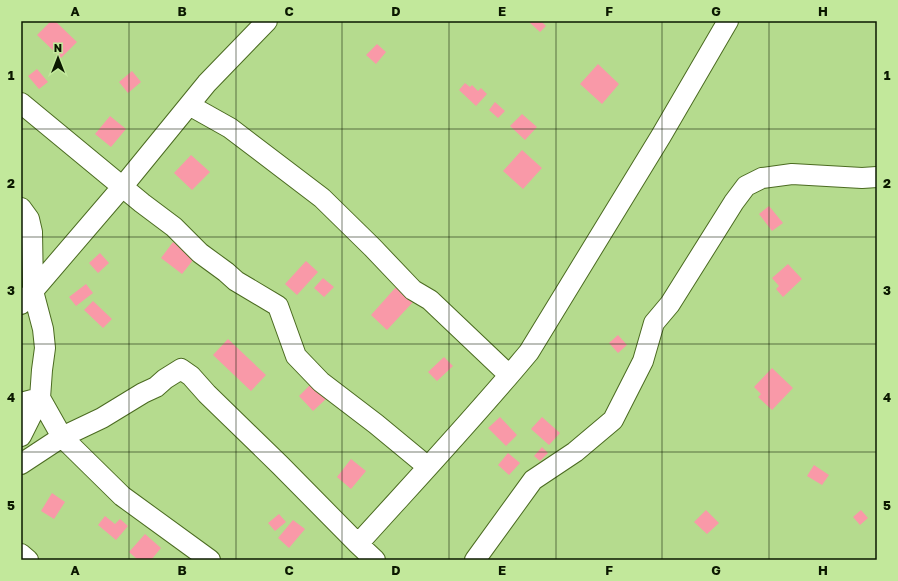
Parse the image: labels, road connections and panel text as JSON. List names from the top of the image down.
{
  "north": "top",
  "grid": {
    "columns": [
      "A",
      "B",
      "C",
      "D",
      "E",
      "F",
      "G",
      "H"
    ],
    "rows": [
      "1",
      "2",
      "3",
      "4",
      "5"
    ]
  }
}
